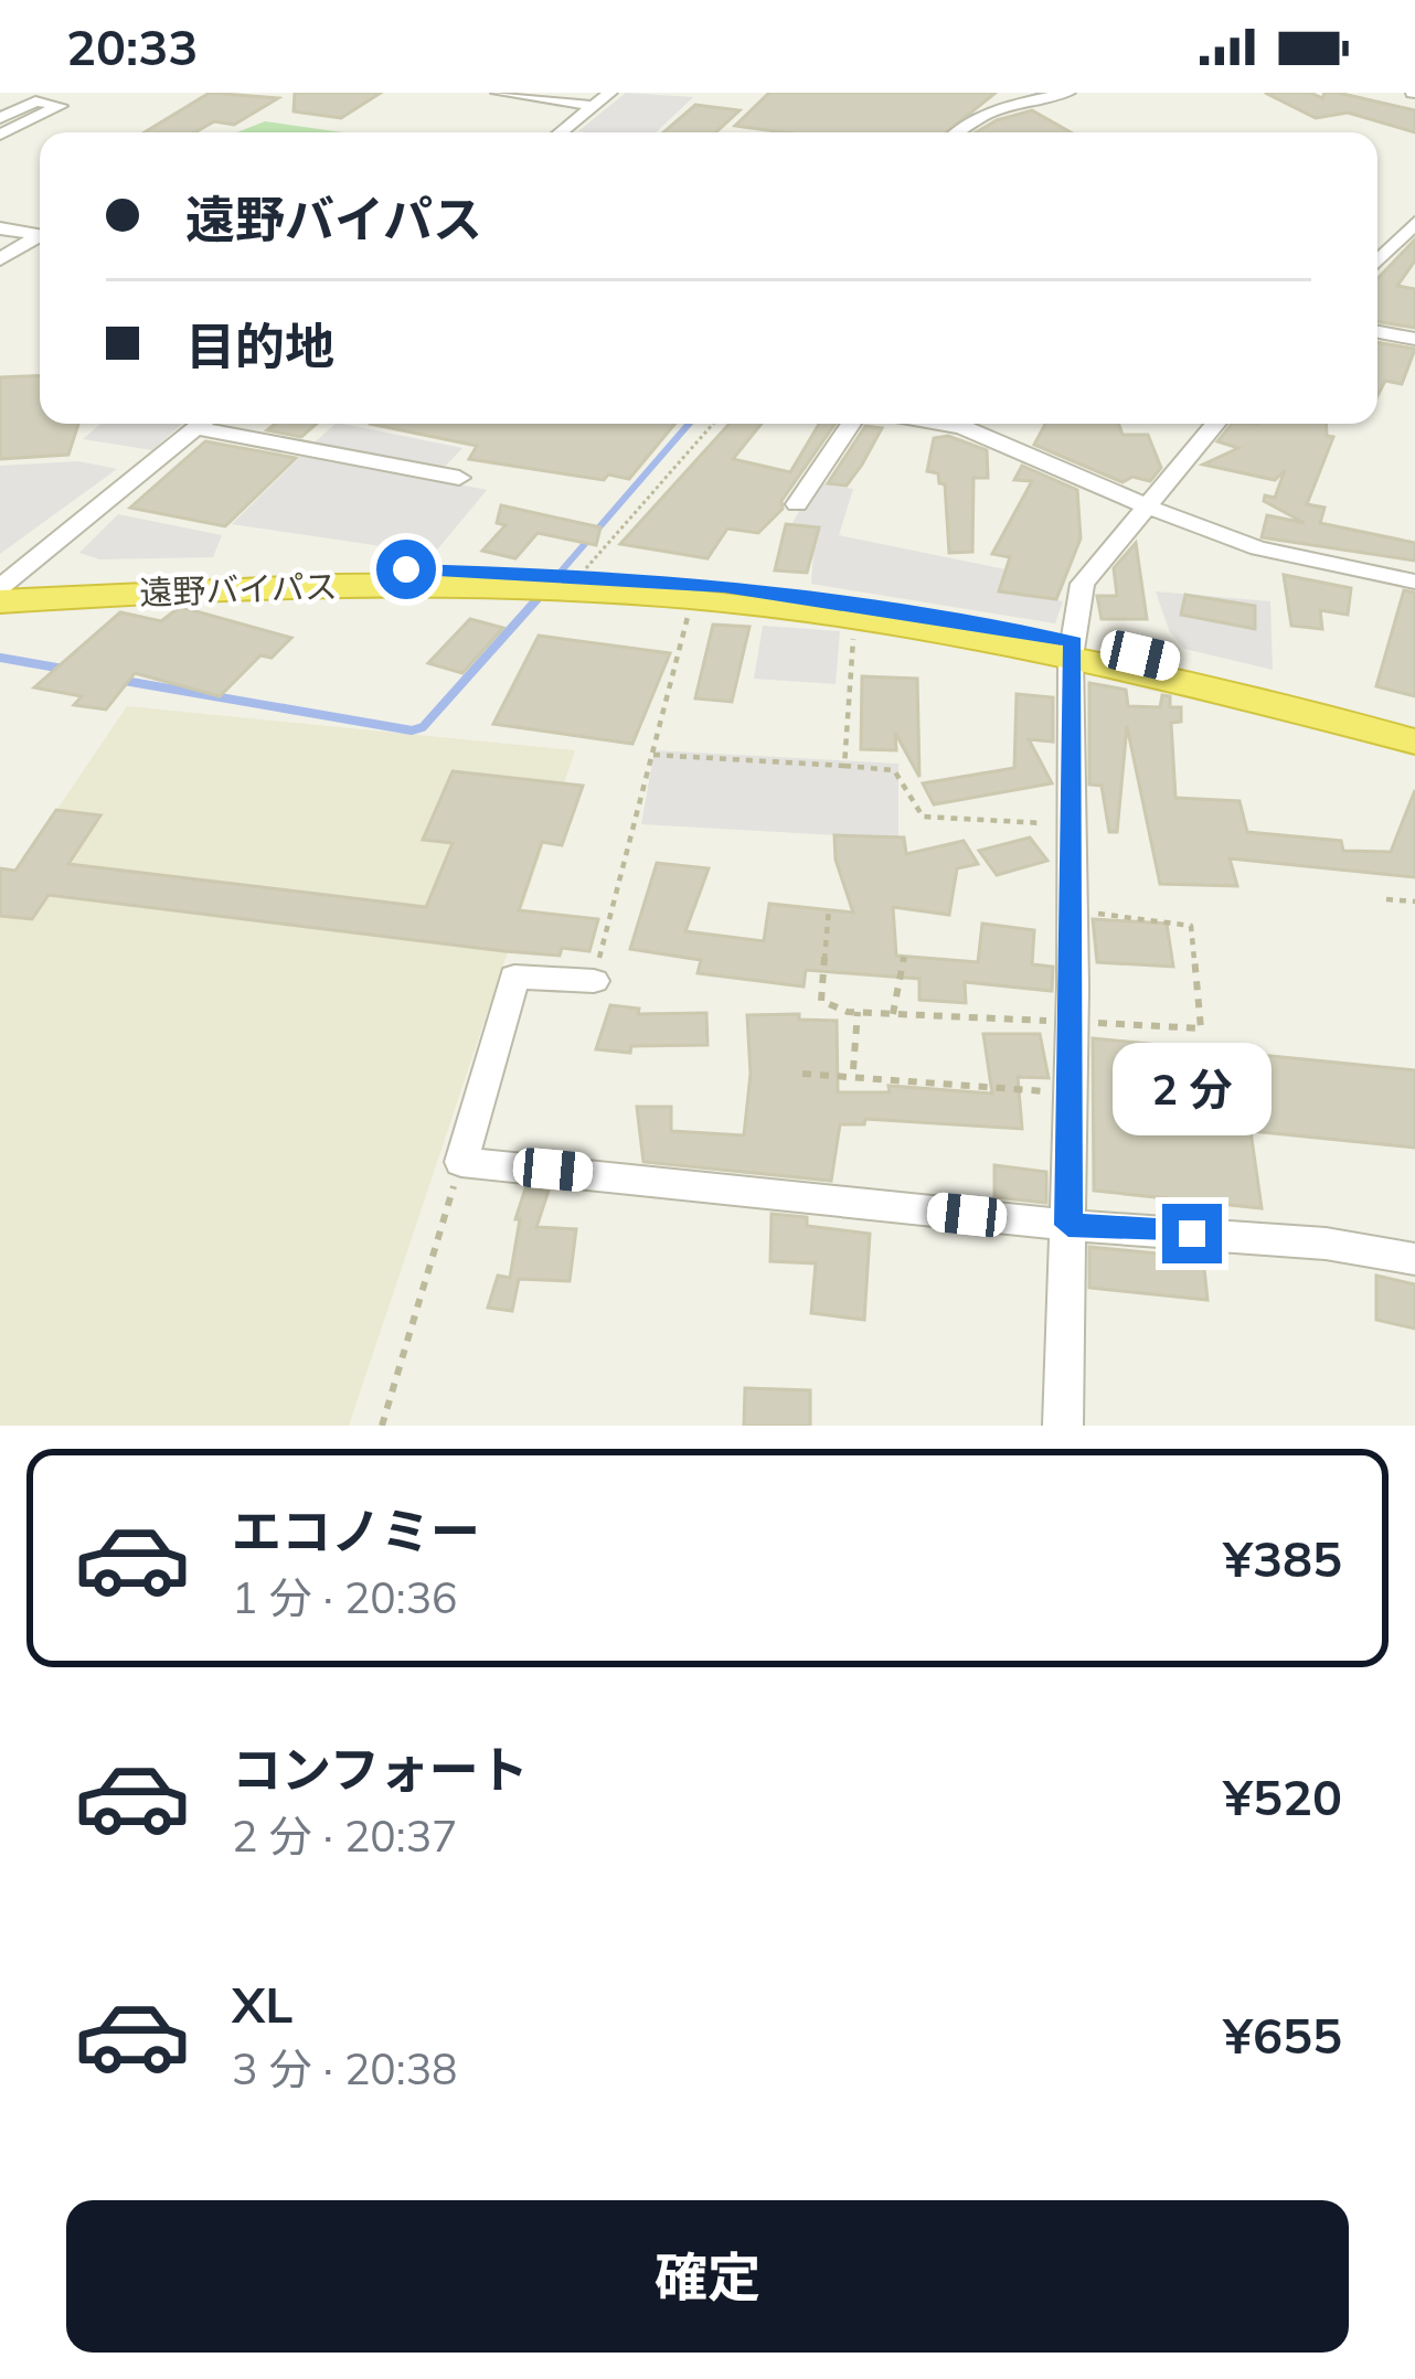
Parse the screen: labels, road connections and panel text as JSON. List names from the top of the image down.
{
  "streets": {
    "highway": ["遠野バイパス"]
  },
  "page": {
    "status": "20:33",
    "banner": ["遠野バイパス", "目的地"],
    "bubble": "2 分",
    "list": [
      {
        "name": "エコノミー",
        "note": "1 分 · 20:36",
        "value": "¥385"
      },
      {
        "name": "コンフォート",
        "note": "2 分 · 20:37",
        "value": "¥520"
      },
      {
        "name": "XL",
        "note": "3 分 · 20:38",
        "value": "¥655"
      }
    ],
    "buttons": "確定"
  }
}
